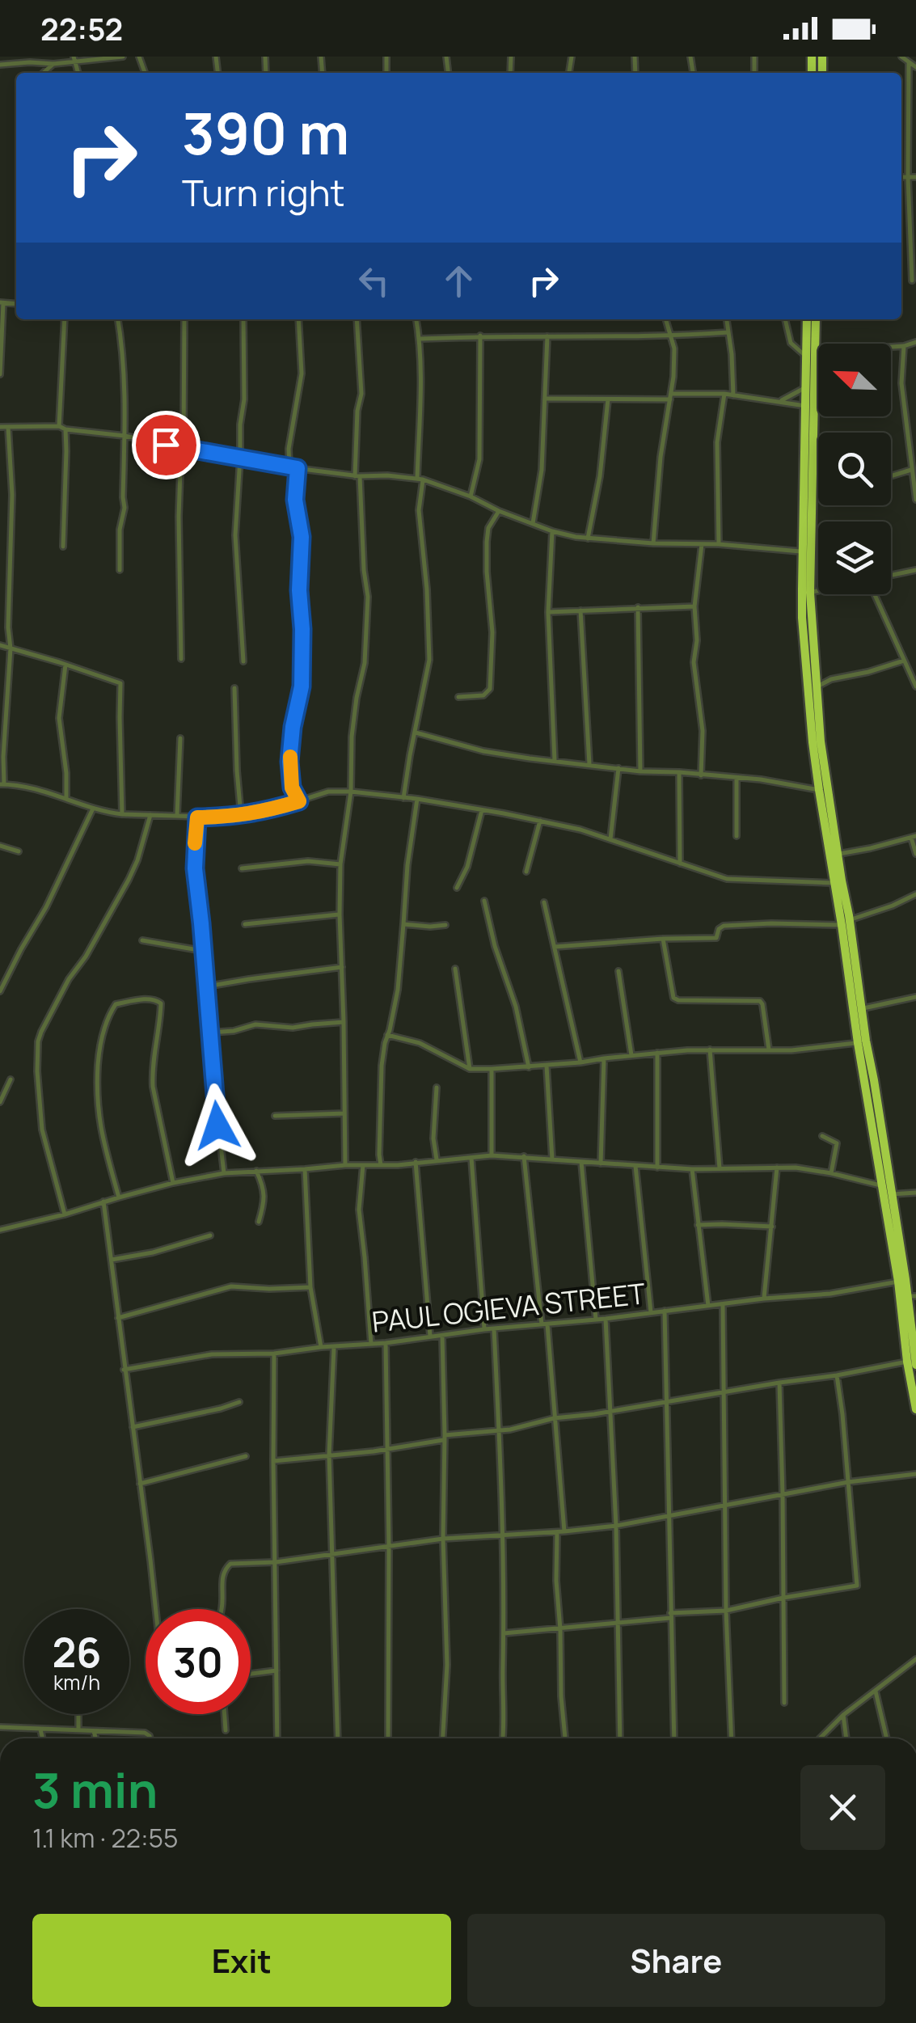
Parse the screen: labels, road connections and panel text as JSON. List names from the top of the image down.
{
  "streets": {
    "street": ["PAUL OGIEVA STREET"]
  },
  "north": "top left",
  "page": {
    "status": "22:52",
    "turn": ["390 m", "Turn right"],
    "speed": "26 km/h",
    "limit": "30",
    "heading": ["3 min", "1.1 km · 22:55"],
    "buttons": ["Exit", "Share"]
  }
}
